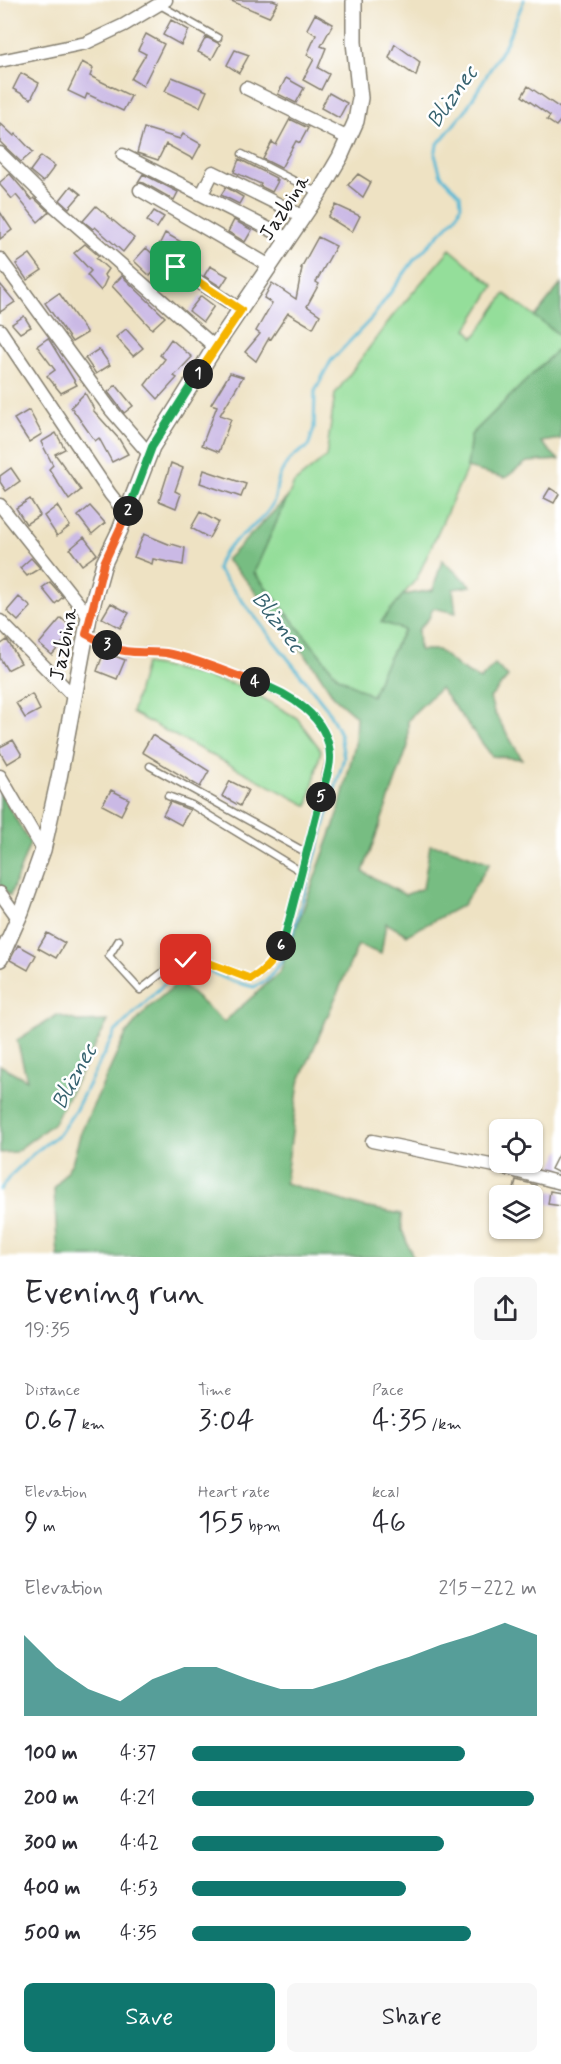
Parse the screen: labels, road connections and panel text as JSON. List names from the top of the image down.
{
  "streets": {
    "street": ["Jazbina"]
  },
  "water": ["Bliznec"],
  "page": {
    "pins": [
      "1",
      "2",
      "3",
      "4",
      "5",
      "6"
    ],
    "heading": ["Evening run", "19:35"],
    "stats": [
      ["Distance", "0.67 km"],
      ["Time", "3:04"],
      ["Pace", "4:35 /km"],
      ["Elevation", "9 m"],
      ["Heart rate", "155 bpm"],
      ["kcal", "46"]
    ],
    "chart": ["Elevation", "215–222 m"],
    "list": [
      {
        "name": "100 m",
        "note": "4:37"
      },
      {
        "name": "200 m",
        "note": "4:21"
      },
      {
        "name": "300 m",
        "note": "4:42"
      },
      {
        "name": "400 m",
        "note": "4:53"
      },
      {
        "name": "500 m",
        "note": "4:35"
      }
    ],
    "buttons": ["Save", "Share"]
  }
}
